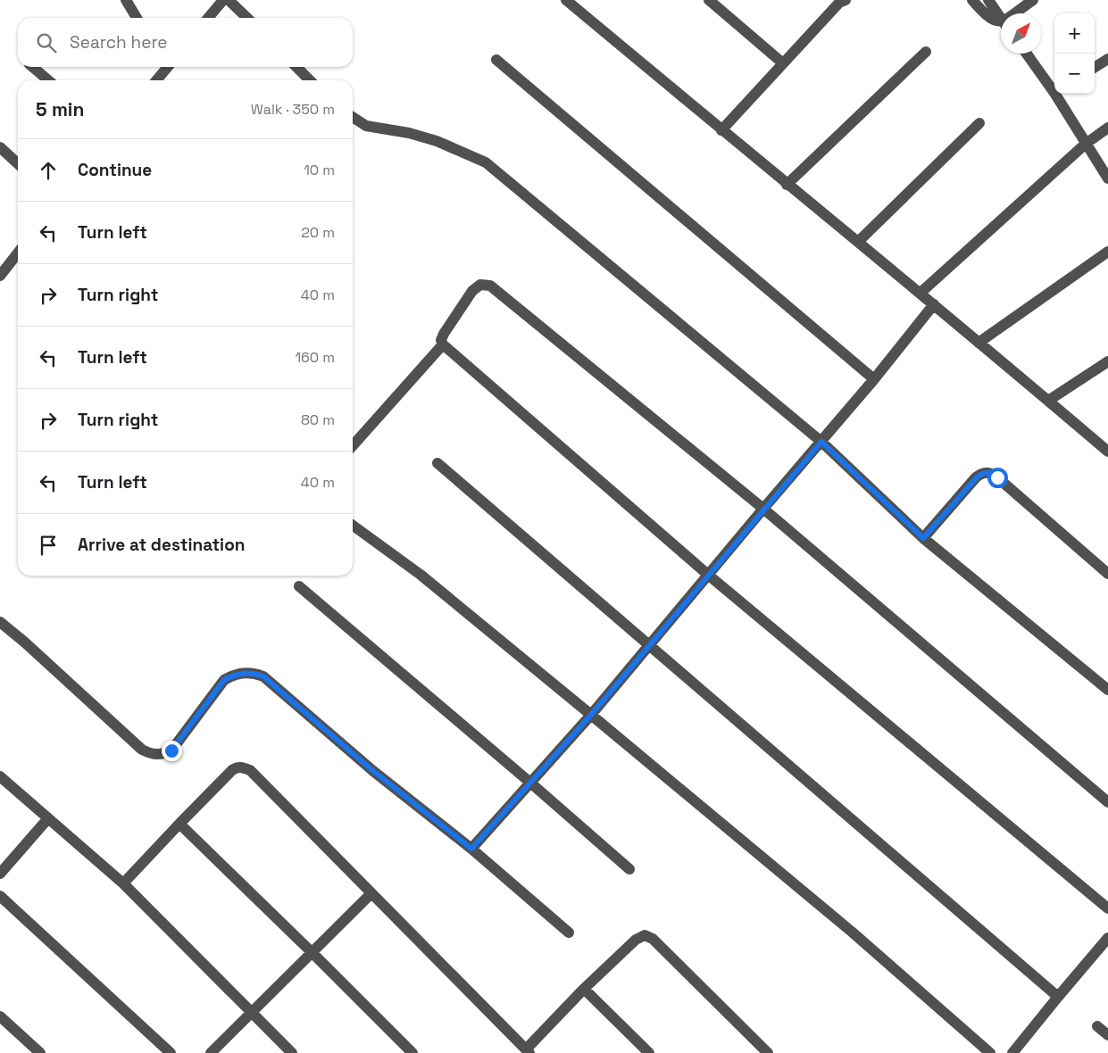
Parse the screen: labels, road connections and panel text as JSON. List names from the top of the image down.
{
  "north": "top right",
  "page": {
    "map_buttons": ["+", "−"],
    "search": "Search here",
    "heading": ["5 min", "Walk · 350 m"],
    "list": [
      ["Continue", "10 m"],
      ["Turn left", "20 m"],
      ["Turn right", "40 m"],
      ["Turn left", "160 m"],
      ["Turn right", "80 m"],
      ["Turn left", "40 m"],
      "Arrive at destination"
    ]
  }
}
